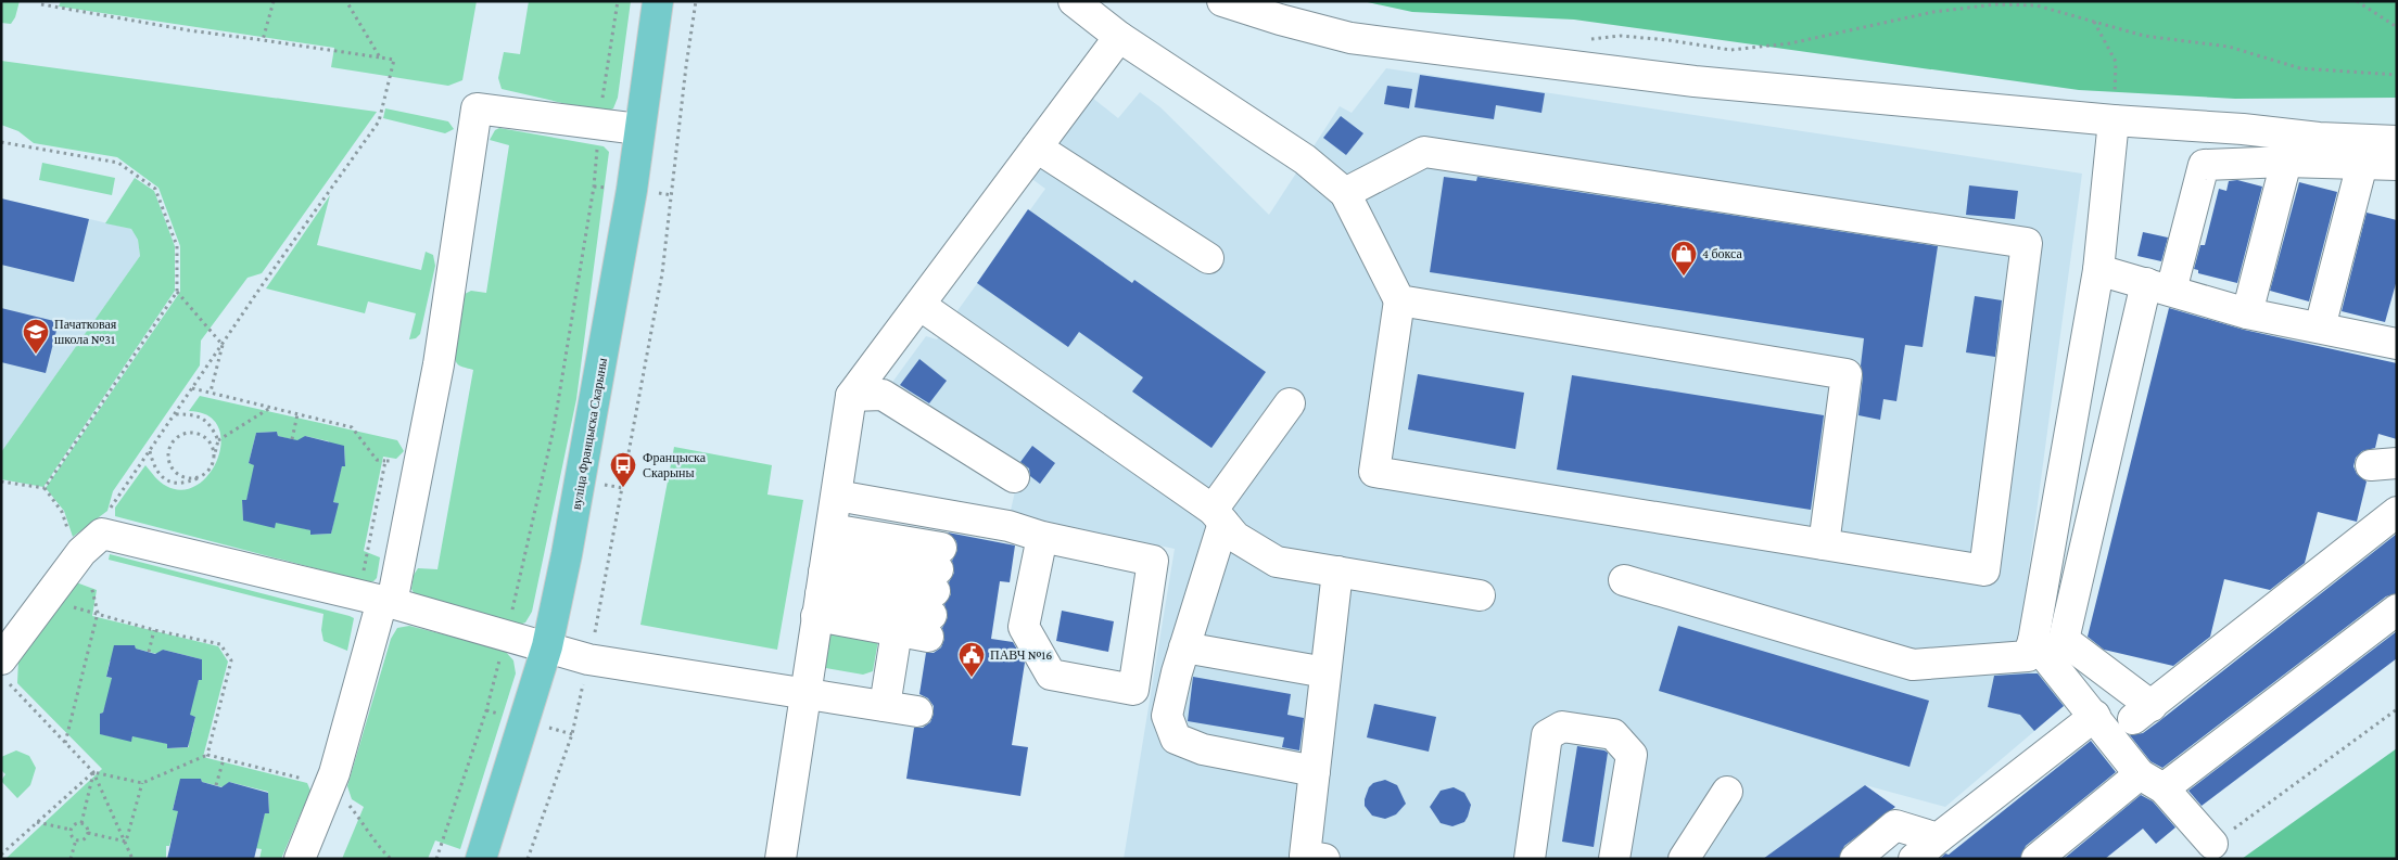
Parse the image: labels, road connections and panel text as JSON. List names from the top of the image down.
{
  "streets": {
    "main road": ["вуліца Францыска Скарыны"]
  },
  "places": {
    "shop": ["4 бокса"],
    "school or university": ["Пачатковая школа №31"],
    "bus stop": ["Францыска Скарыны"],
    "public building": ["ПАВЧ №16"]
  }
}
